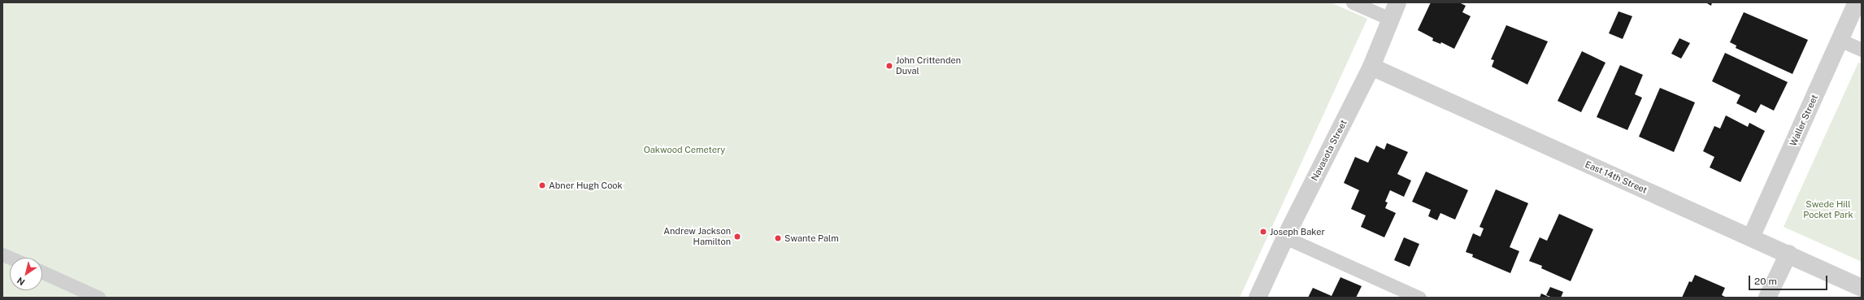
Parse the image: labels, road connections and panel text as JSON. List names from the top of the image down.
{
  "streets": {
    "street": ["Waller Street", "Navasota Street", "East 14th Street"]
  },
  "crossings": [
    ["Waller Street", "East 14th Street"],
    ["Navasota Street", "East 14th Street"]
  ],
  "parks": ["Oakwood Cemetery", "Swede Hill Pocket Park"],
  "places": [
    "John Crittenden Duval",
    "Abner Hugh Cook",
    "Joseph Baker",
    "Andrew Jackson Hamilton",
    "Swante Palm"
  ],
  "scale_bar": "20 m",
  "north": "bottom left"
}
